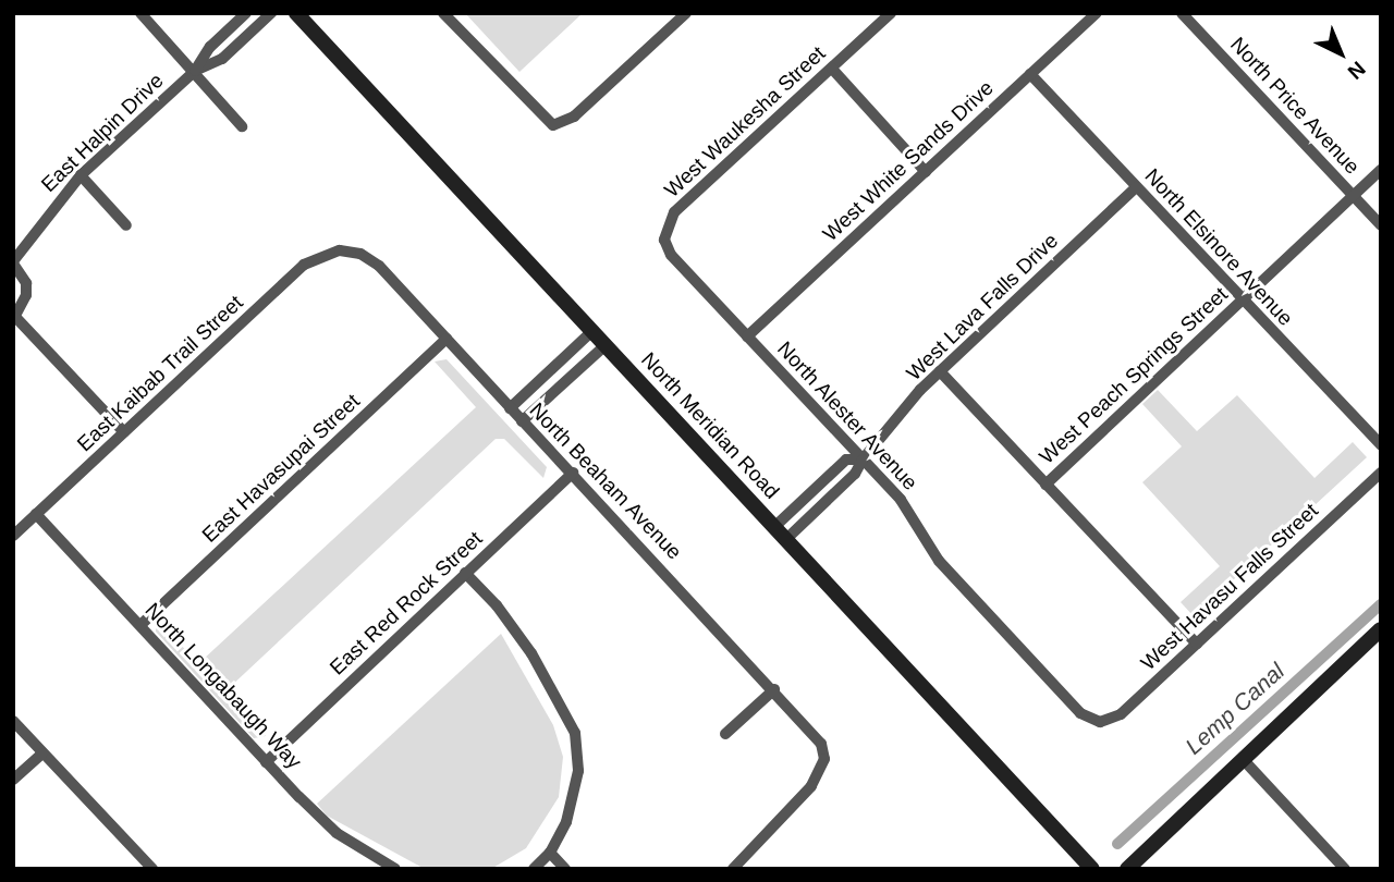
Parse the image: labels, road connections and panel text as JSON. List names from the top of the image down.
{
  "streets": {
    "main road": ["North Meridian Road"],
    "street": [
      "North Price Avenue",
      "West Waukesha Street",
      "East Halpin Drive",
      "West White Sands Drive",
      "North Elsinore Avenue",
      "West Lava Falls Drive",
      "East Kaibab Trail Street",
      "West Peach Springs Street",
      "North Alester Avenue",
      "East Havasupai Street",
      "North Beaham Avenue",
      "West Havasu Falls Street",
      "East Red Rock Street",
      "North Longabaugh Way"
    ]
  },
  "crossings": [
    ["North Price Avenue", "West Peach Springs Street"],
    ["West Waukesha Street", "North Alester Avenue"],
    ["West White Sands Drive", "North Elsinore Avenue"],
    ["West White Sands Drive", "North Alester Avenue"],
    ["North Elsinore Avenue", "West Lava Falls Drive"],
    ["North Elsinore Avenue", "West Peach Springs Street"],
    ["West Lava Falls Drive", "North Alester Avenue"],
    ["West Lava Falls Drive", "North Meridian Road"],
    ["East Kaibab Trail Street", "North Beaham Avenue"],
    ["East Kaibab Trail Street", "North Longabaugh Way"],
    ["North Alester Avenue", "West Havasu Falls Street"],
    ["East Havasupai Street", "North Beaham Avenue"],
    ["East Havasupai Street", "North Longabaugh Way"],
    ["North Beaham Avenue", "East Red Rock Street"],
    ["East Red Rock Street", "North Longabaugh Way"]
  ],
  "water": ["Lemp Canal"],
  "north": "bottom right"
}
